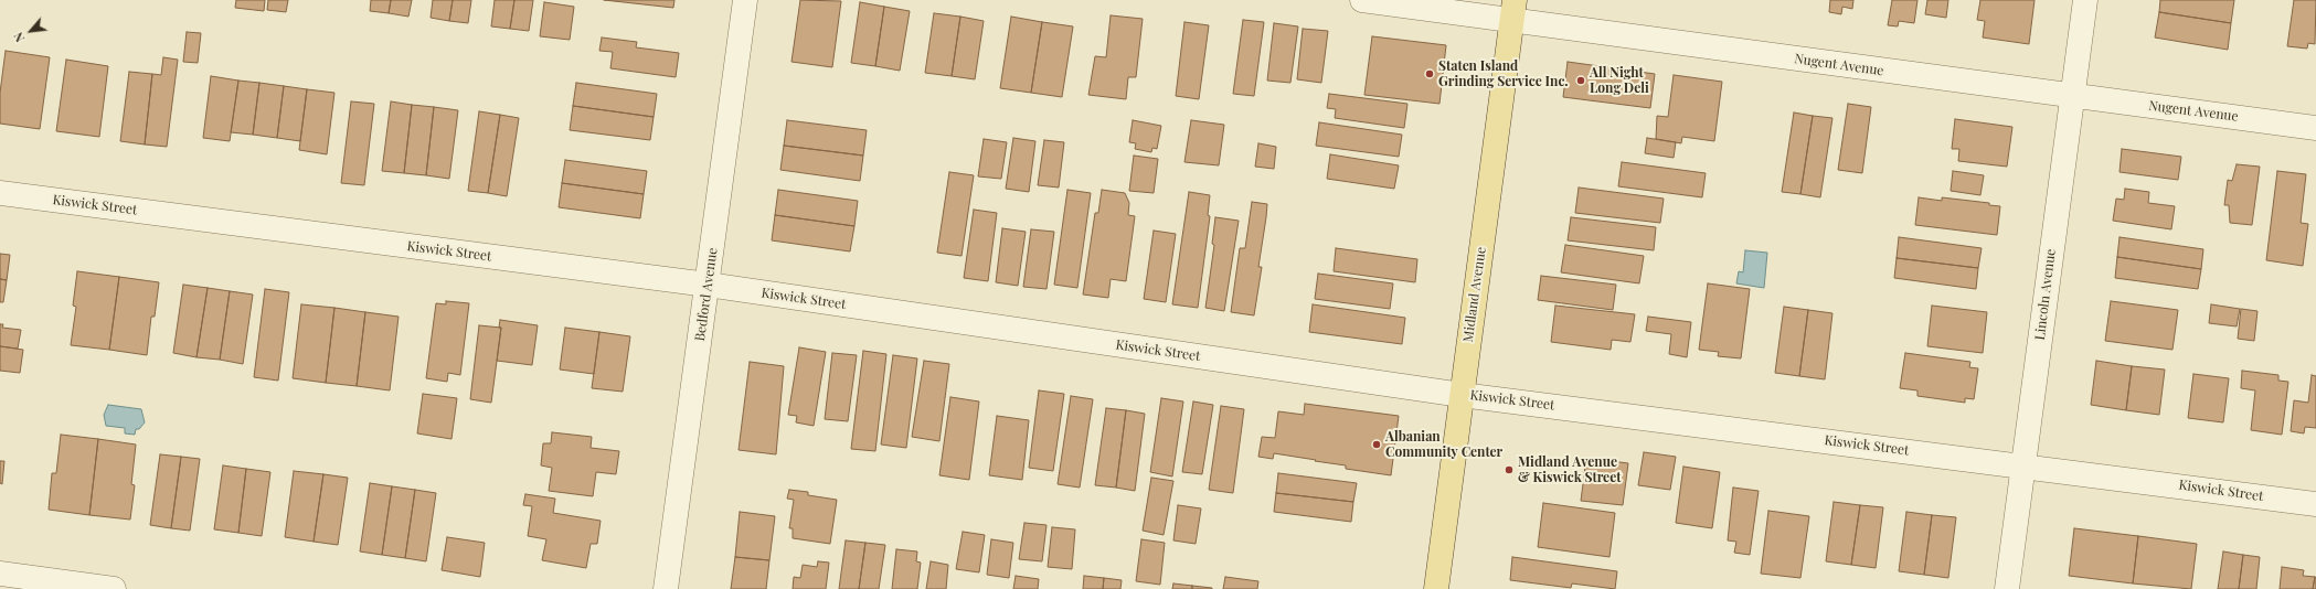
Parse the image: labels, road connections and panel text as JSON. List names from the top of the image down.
{
  "streets": {
    "main road": ["Midland Avenue"],
    "street": [
      "Nugent Avenue",
      "Kiswick Street",
      "Bedford Avenue",
      "Lincoln Avenue"
    ]
  },
  "crossings": [
    ["Nugent Avenue", "Midland Avenue"],
    ["Nugent Avenue", "Lincoln Avenue"],
    ["Kiswick Street", "Bedford Avenue"],
    ["Kiswick Street", "Midland Avenue"],
    ["Kiswick Street", "Lincoln Avenue"]
  ],
  "places": [
    "Staten Island Grinding Service Inc.",
    "All Night Long Deli",
    "Albanian Community Center",
    "Midland Avenue & Kiswick Street"
  ],
  "north": "bottom left"
}
